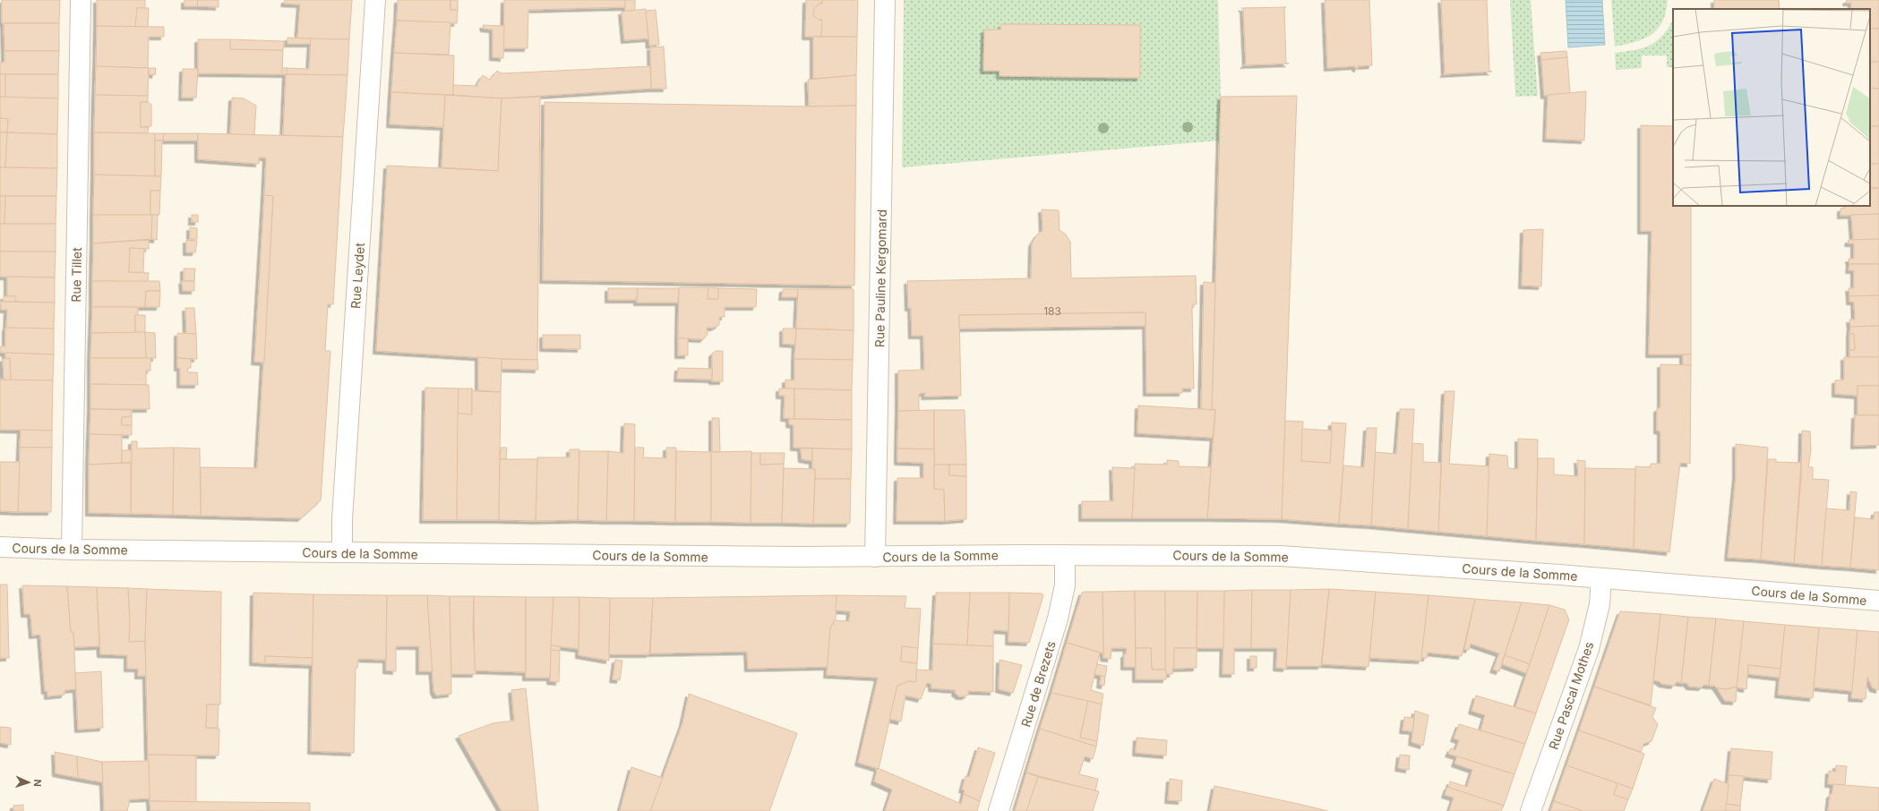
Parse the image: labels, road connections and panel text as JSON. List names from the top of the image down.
{
  "streets": {
    "street": [
      "Rue Tillet",
      "Rue Leydet",
      "Rue Pauline Kergomard",
      "Cours de la Somme",
      "Rue de Brezets",
      "Rue Pascal Mothes"
    ]
  },
  "crossings": [
    ["Rue Tillet", "Cours de la Somme"],
    ["Rue Leydet", "Cours de la Somme"],
    ["Rue Pauline Kergomard", "Cours de la Somme"],
    ["Cours de la Somme", "Rue de Brezets"],
    ["Cours de la Somme", "Rue Pascal Mothes"]
  ],
  "house_numbers": ["183"],
  "north": "right"
}
